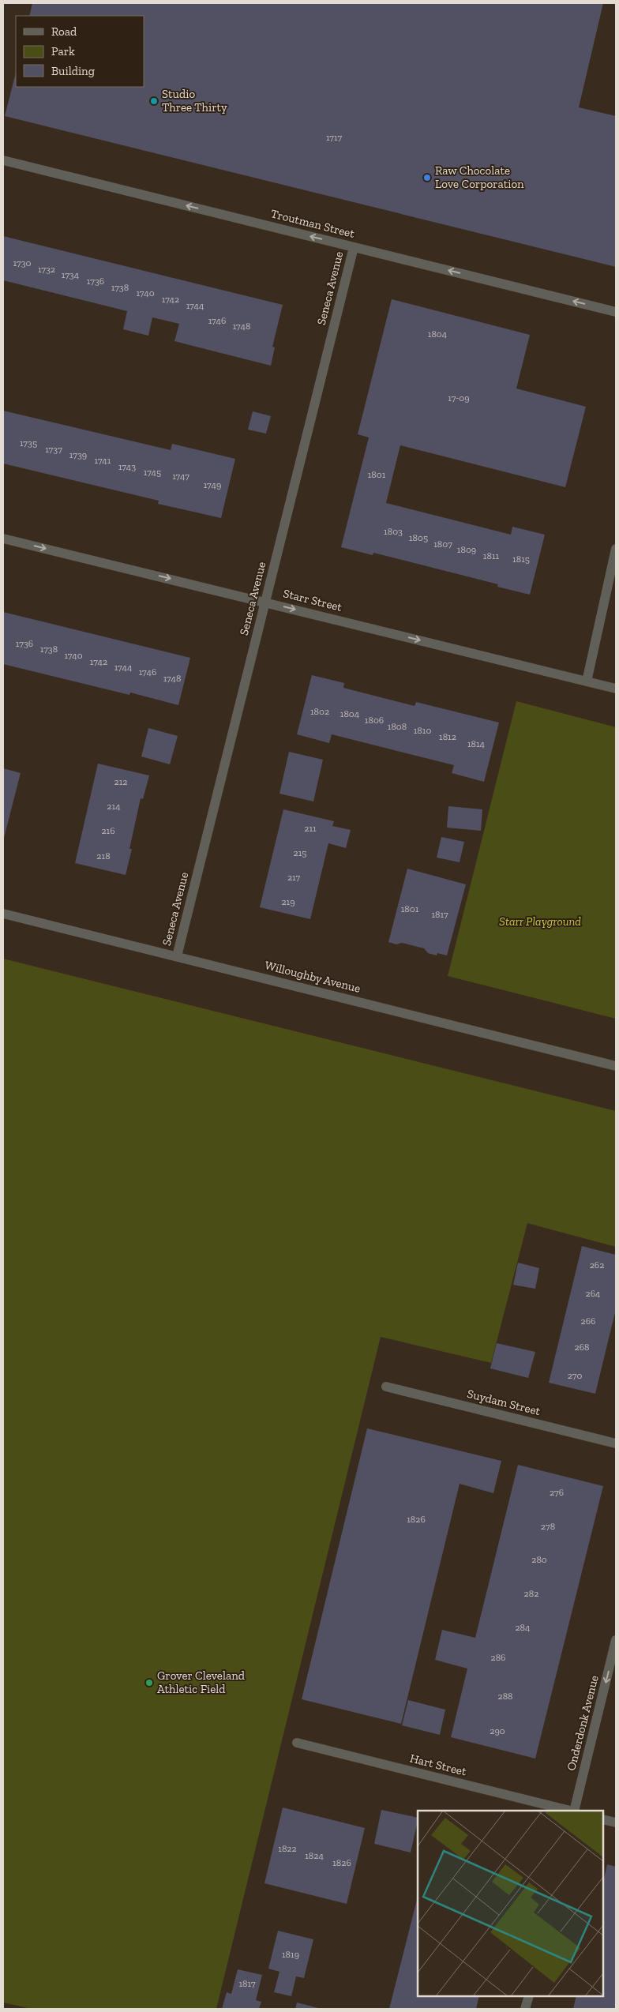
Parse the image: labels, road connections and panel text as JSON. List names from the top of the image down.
{
  "streets": {
    "street": [
      "Troutman Street",
      "Seneca Avenue",
      "Starr Street",
      "Willoughby Avenue",
      "Suydam Street",
      "Onderdonk Avenue",
      "Hart Street"
    ]
  },
  "crossings": [
    ["Troutman Street", "Seneca Avenue"],
    ["Seneca Avenue", "Starr Street"],
    ["Seneca Avenue", "Willoughby Avenue"]
  ],
  "one_way": ["Troutman Street", "Starr Street", "Onderdonk Avenue"],
  "parks": ["Starr Playground"],
  "places": ["Studio Three Thirty", "Raw Chocolate Love Corporation", "Grover Cleveland Athletic Field"],
  "house_numbers": [
    "1717",
    "1730",
    "1732",
    "1734",
    "1736",
    "1738",
    "1740",
    "1742",
    "1744",
    "1746",
    "1748",
    "1804",
    "17-09",
    "1735",
    "1737",
    "1739",
    "1741",
    "1743",
    "1745",
    "1801",
    "1747",
    "1749",
    "1803",
    "1805",
    "1807",
    "1809",
    "1811",
    "1815",
    "1736",
    "1738",
    "1740",
    "1742",
    "1744",
    "1746",
    "1748",
    "1802",
    "1804",
    "1806",
    "1808",
    "1810",
    "1812",
    "1814",
    "212",
    "214",
    "211",
    "216",
    "215",
    "218",
    "217",
    "219",
    "1801",
    "1817",
    "262",
    "264",
    "266",
    "268",
    "270",
    "276",
    "1826",
    "278",
    "280",
    "282",
    "284",
    "286",
    "288",
    "290",
    "1822",
    "1824",
    "1826",
    "1819",
    "1817"
  ],
  "legend": ["Road", "Park", "Building"]
}
